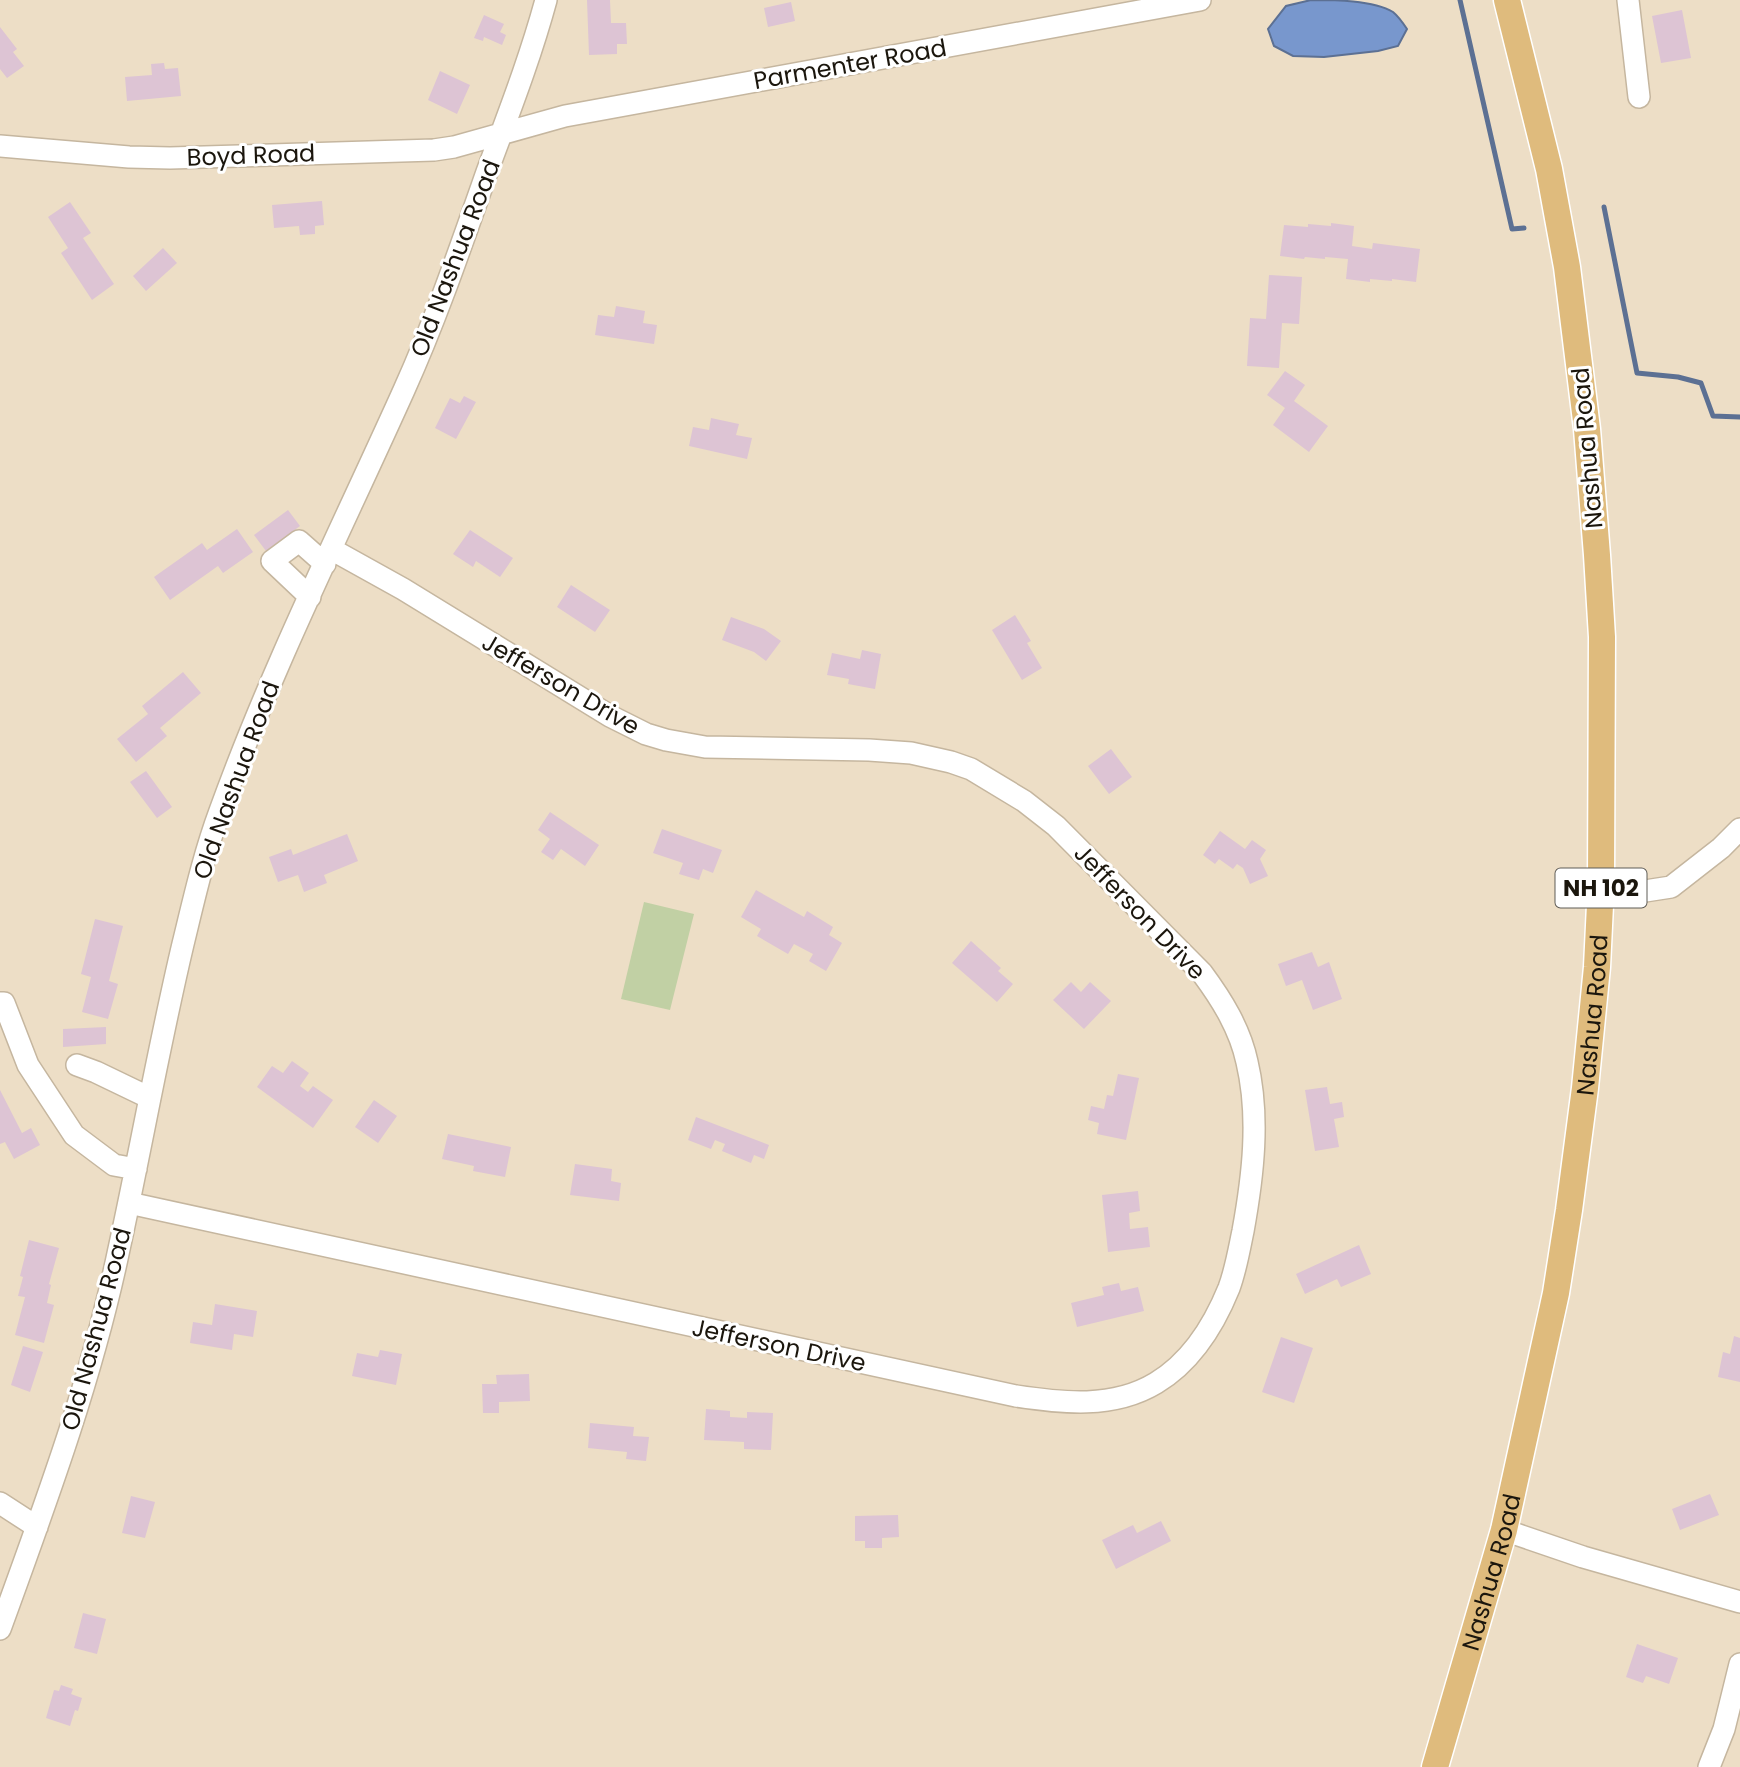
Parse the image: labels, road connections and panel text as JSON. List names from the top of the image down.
{
  "streets": {
    "main road": ["Nashua Road", "NH 102"],
    "street": [
      "Parmenter Road",
      "Boyd Road",
      "Old Nashua Road",
      "Jefferson Drive"
    ]
  },
  "crossings": [
    ["Parmenter Road", "Boyd Road"],
    ["Parmenter Road", "Old Nashua Road"],
    ["Boyd Road", "Old Nashua Road"],
    ["Old Nashua Road", "Jefferson Drive"]
  ]
}
